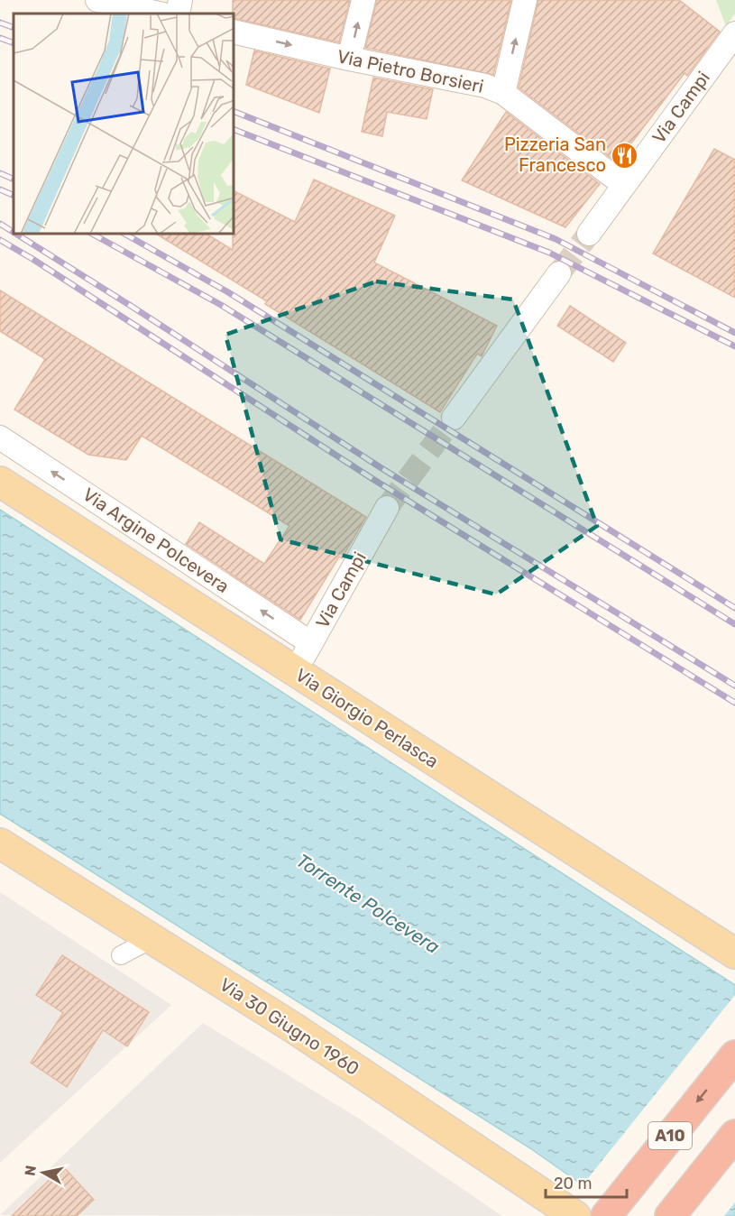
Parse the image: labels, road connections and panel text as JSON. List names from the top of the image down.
{
  "streets": {
    "highway": ["A10"],
    "main road": ["Via Giorgio Perlasca", "Via 30 Giugno 1960"],
    "street": ["Via Pietro Borsieri", "Via Campi", "Via Argine Polcevera"]
  },
  "crossings": [
    ["Via Pietro Borsieri", "Via Campi"],
    ["Via Campi", "Via Argine Polcevera"],
    ["Via Campi", "Via Giorgio Perlasca"]
  ],
  "one_way": ["Via Argine Polcevera"],
  "water": ["Torrente Polcevera"],
  "places": {
    "restaurant": ["Pizzeria San Francesco"]
  },
  "scale_bar": "20 m",
  "north": "left"
}
